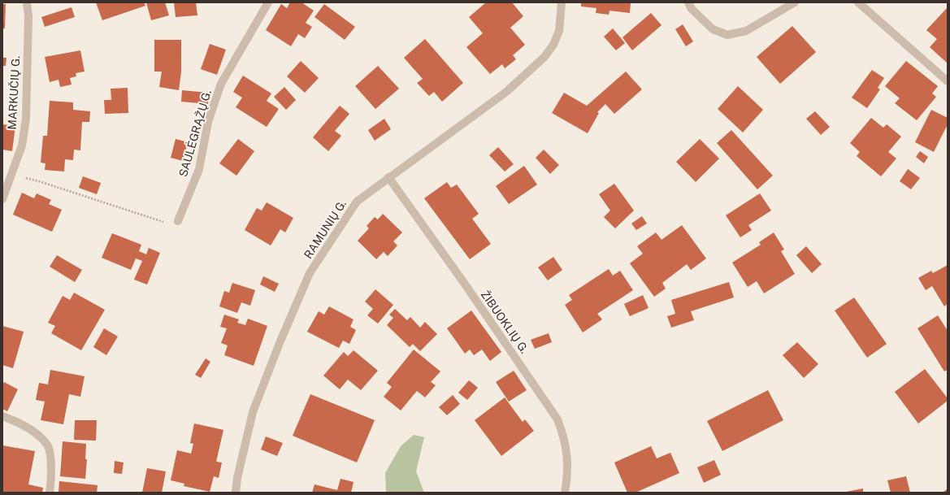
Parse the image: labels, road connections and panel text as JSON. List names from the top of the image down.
{
  "streets": {
    "street": [
      "MARKUČIŲ G.",
      "SAULĖGRĄŽŲ G.",
      "RAMUNIŲ G.",
      "ŽIBUOKLIŲ G."
    ]
  },
  "crossings": [
    ["RAMUNIŲ G.", "ŽIBUOKLIŲ G."]
  ]
}
